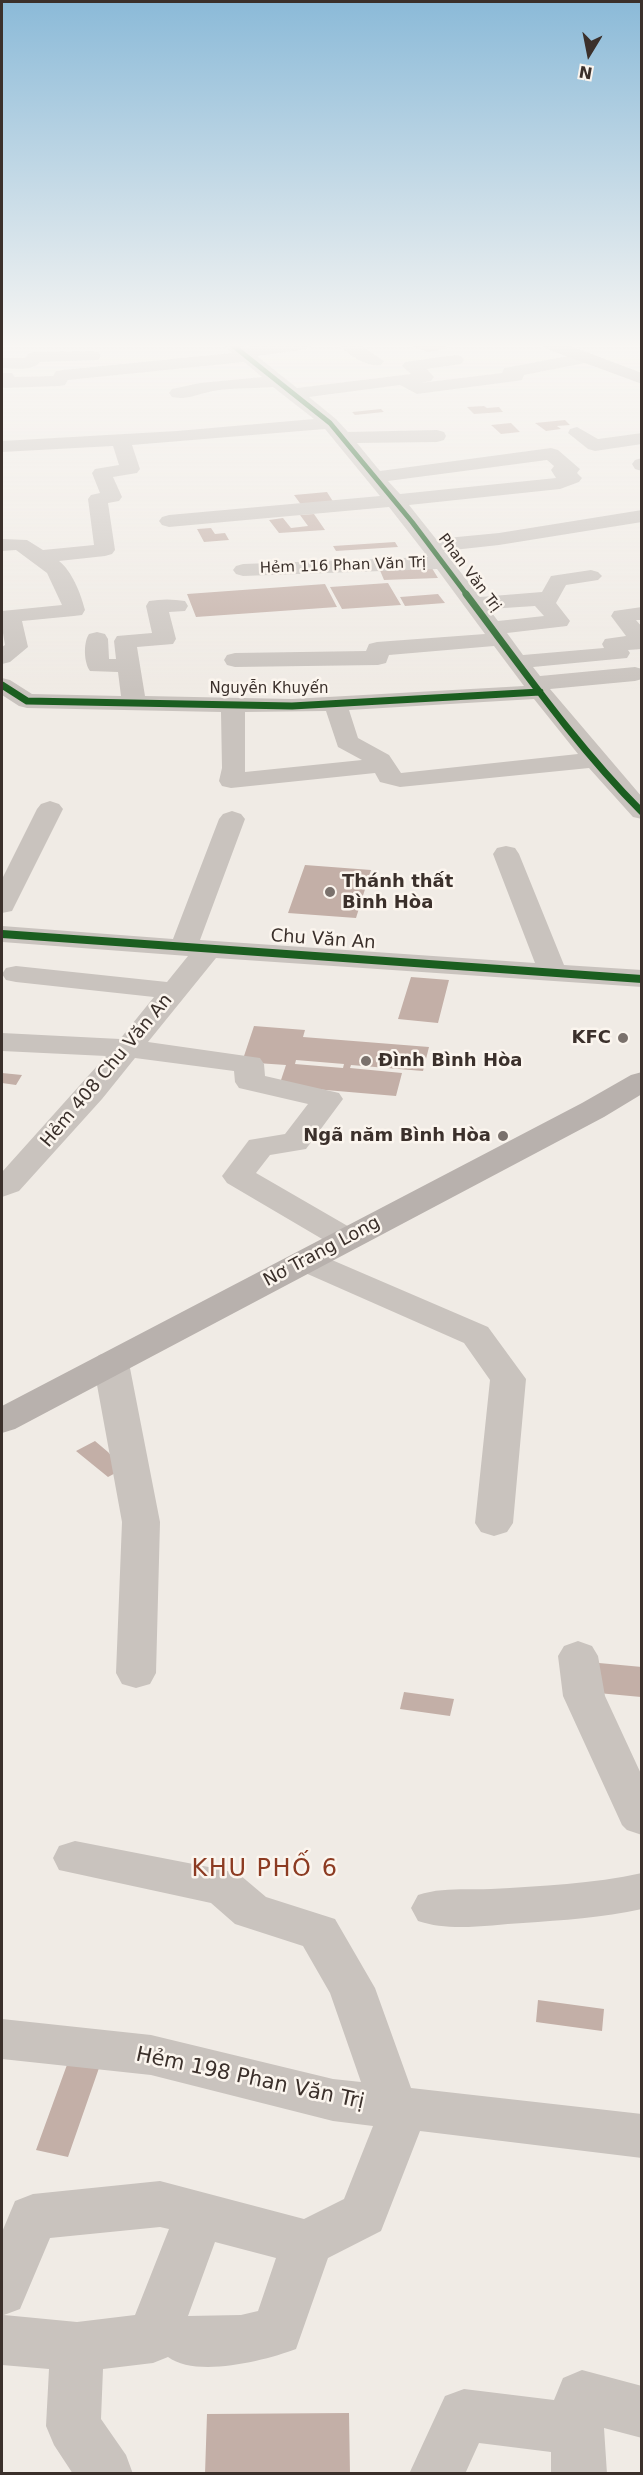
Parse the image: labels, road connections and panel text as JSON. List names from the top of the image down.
{
  "streets": {
    "main road": ["Nơ Trang Long"],
    "street": [
      "Hẻm 116 Phan Văn Trị",
      "Phan Văn Trị",
      "Nguyễn Khuyến",
      "Chu Văn An",
      "Hẻm 408 Chu Văn An",
      "Hẻm 198 Phan Văn Trị"
    ]
  },
  "crossings": [
    ["Hẻm 116 Phan Văn Trị", "Phan Văn Trị"],
    ["Phan Văn Trị", "Nguyễn Khuyến"],
    ["Chu Văn An", "Hẻm 408 Chu Văn An"]
  ],
  "districts": ["KHU PHỐ 6"],
  "places": [
    "Thánh thất Bình Hòa",
    "KFC",
    "Đình Bình Hòa",
    "Ngã năm Bình Hòa"
  ],
  "north": "bottom"
}
